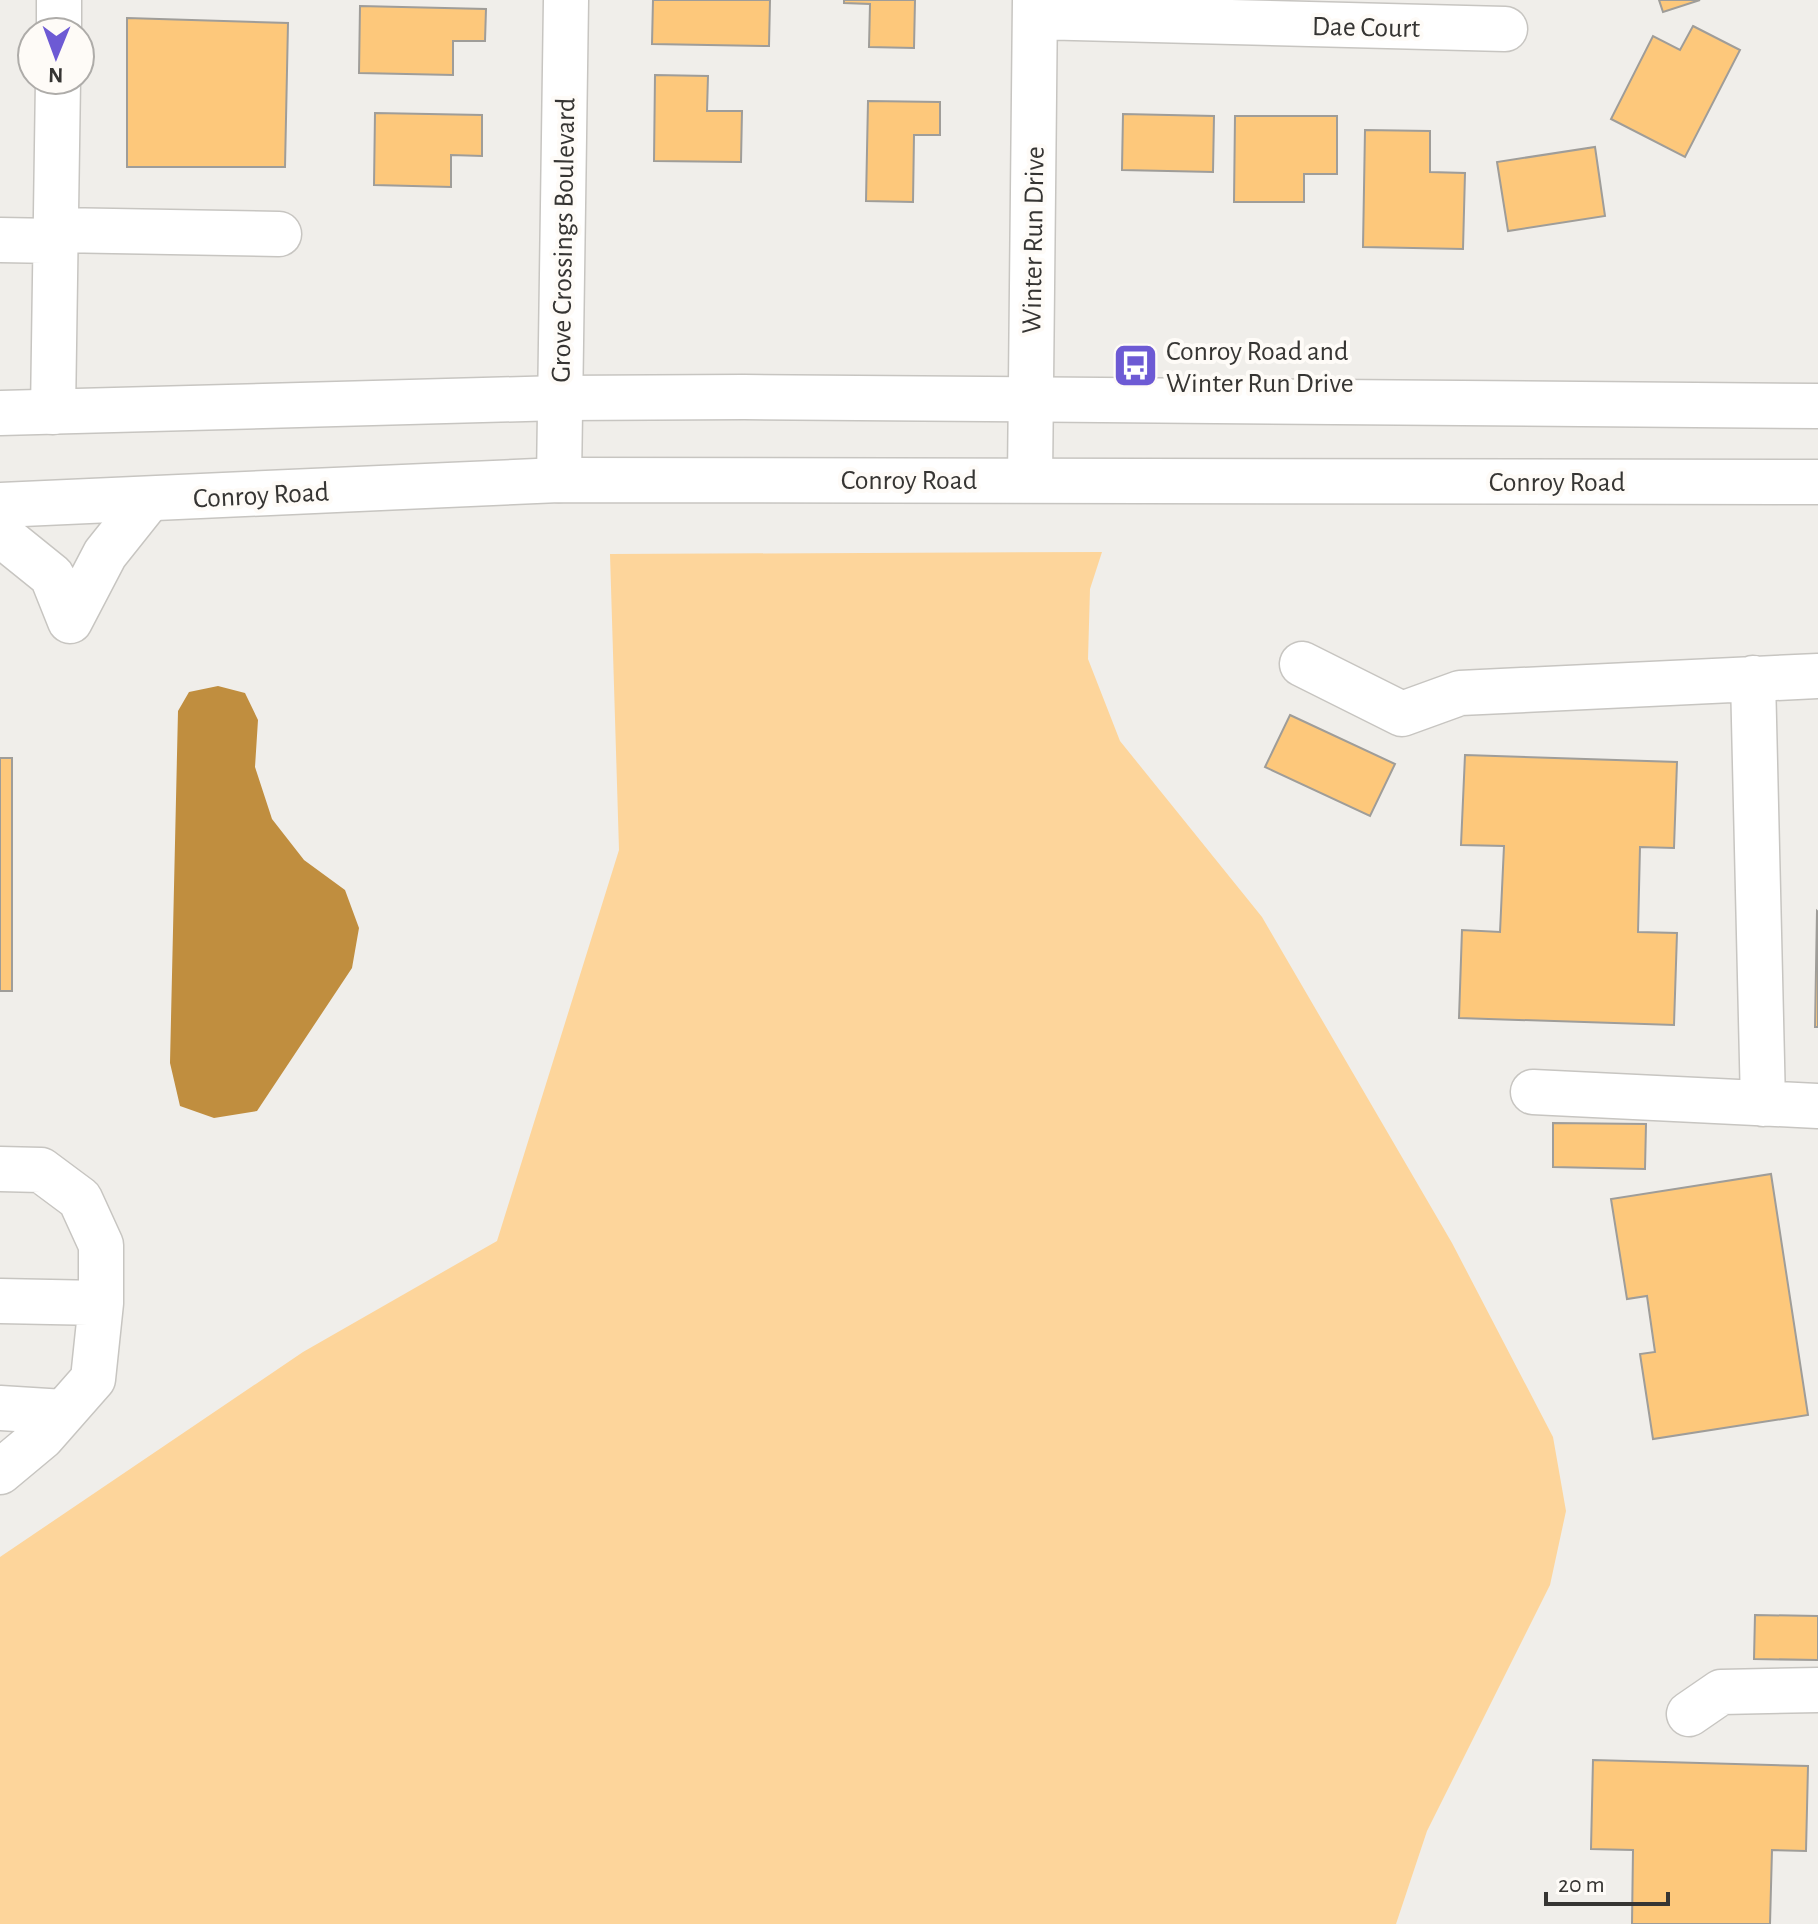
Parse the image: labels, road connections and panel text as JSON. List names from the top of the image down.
{
  "streets": {
    "main road": [
      "Dae Court",
      "Grove Crossings Boulevard",
      "Winter Run Drive",
      "Conroy Road"
    ]
  },
  "crossings": [
    ["Dae Court", "Winter Run Drive"],
    ["Grove Crossings Boulevard", "Conroy Road"],
    ["Winter Run Drive", "Conroy Road"]
  ],
  "places": {
    "bus stop": ["Conroy Road and Winter Run Drive"]
  },
  "scale_bar": "20 m",
  "north": "bottom"
}
